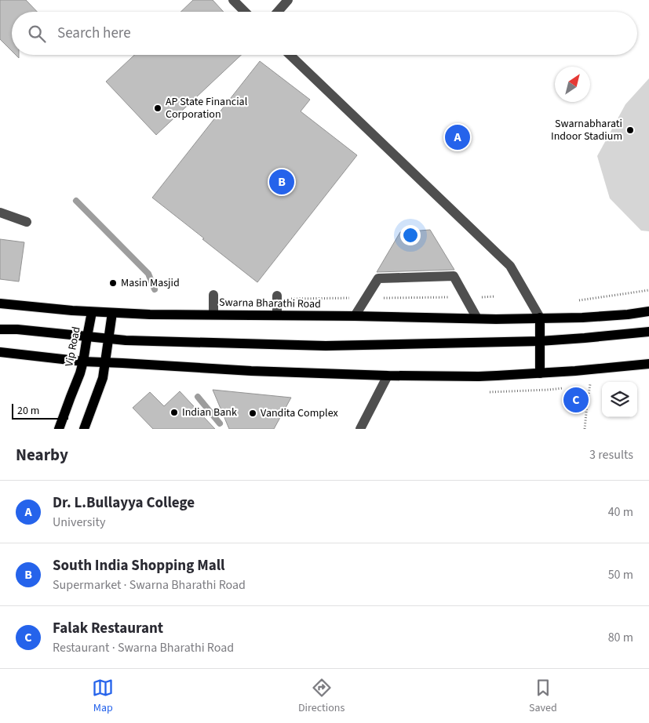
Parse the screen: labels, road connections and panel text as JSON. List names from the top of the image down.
{
  "streets": {
    "main road": ["Swarna Bharathi Road", "Vip Road"]
  },
  "crossings": [
    ["Swarna Bharathi Road", "Vip Road"]
  ],
  "places": [
    "AP State Financial Corporation",
    "Swarnabharati Indoor Stadium",
    "Masin Masjid",
    "Indian Bank",
    "Vandita Complex"
  ],
  "scale_bar": "20 m",
  "north": "top right",
  "page": {
    "search": "Search here",
    "pins": ["A", "B", "C"],
    "scale": "20 m",
    "heading": ["Nearby", "3 results"],
    "list": [
      {
        "mark": "A",
        "name": "Dr. L.Bullayya College",
        "note": "University",
        "value": "40 m"
      },
      {
        "mark": "B",
        "name": "South India Shopping Mall",
        "note": "Supermarket · Swarna Bharathi Road",
        "value": "50 m"
      },
      {
        "mark": "C",
        "name": "Falak Restaurant",
        "note": "Restaurant · Swarna Bharathi Road",
        "value": "80 m"
      }
    ],
    "nav": ["Map", "Directions", "Saved"]
  }
}
